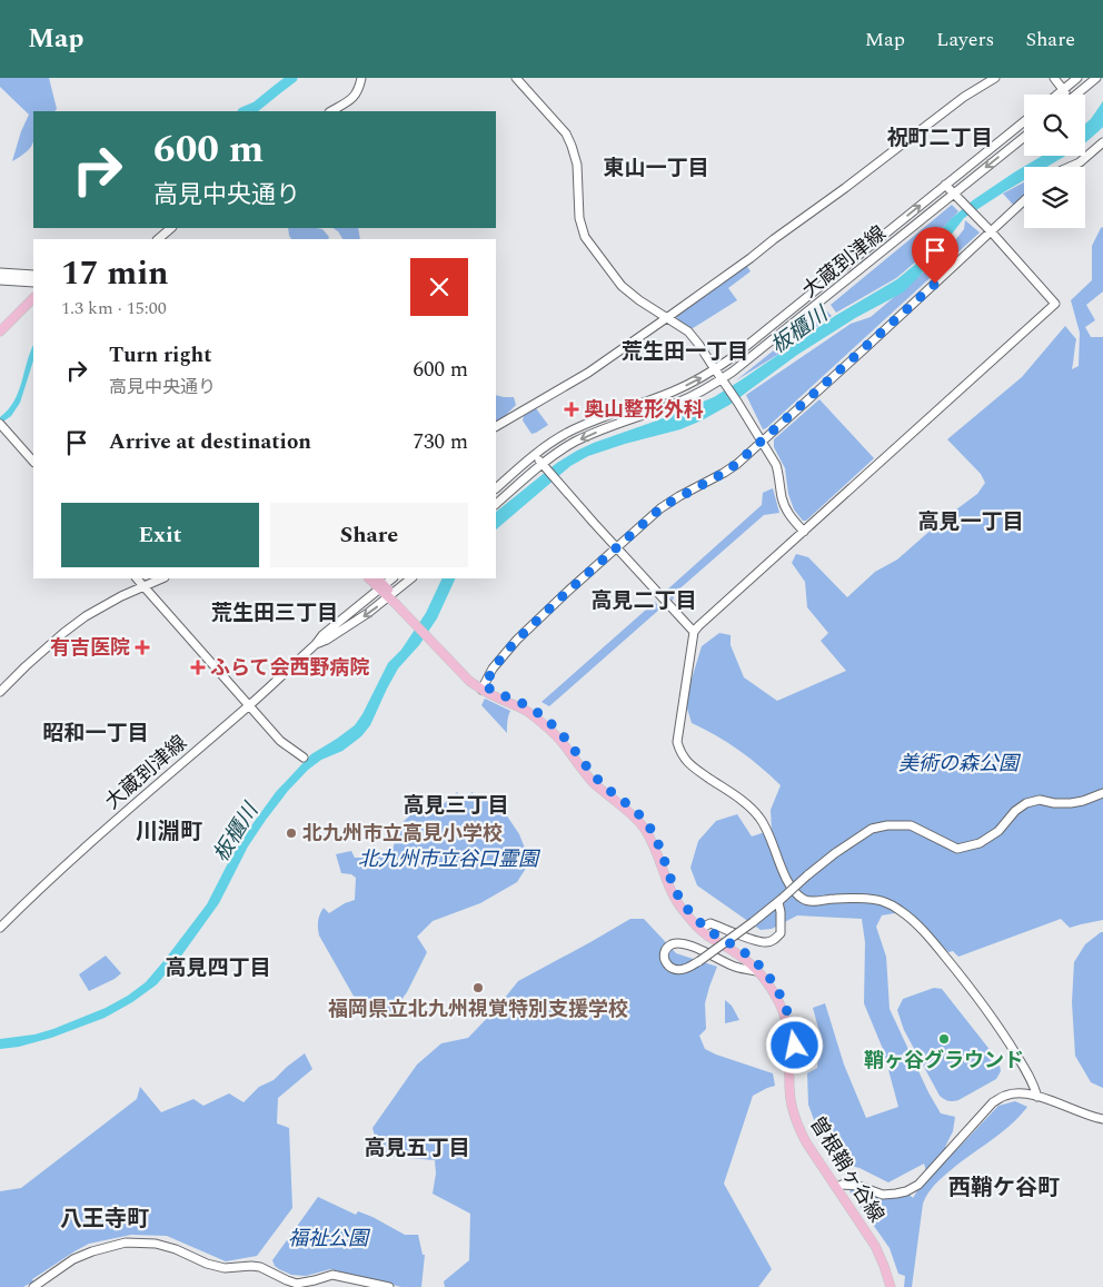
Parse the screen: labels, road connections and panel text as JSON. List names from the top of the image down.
{
  "streets": {
    "main road": ["曽根鞘ヶ谷線"],
    "street": ["大蔵到津線"]
  },
  "crossings": [
    ["大蔵到津線", "曽根鞘ヶ谷線"]
  ],
  "districts": [
    "祝町二丁目",
    "東山一丁目",
    "荒生田一丁目",
    "高見一丁目",
    "高見二丁目",
    "荒生田三丁目",
    "昭和一丁目",
    "高見三丁目",
    "川淵町",
    "高見四丁目",
    "高見五丁目",
    "西鞘ケ谷町",
    "八王寺町"
  ],
  "water": ["板櫃川"],
  "parks": ["美術の森公園", "北九州市立谷口霊園", "福祉公園"],
  "places": {
    "health": ["奥山整形外科", "有吉医院", "ふらて会西野病院"],
    "other": ["北九州市立高見小学校", "福岡県立北九州視覚特別支援学校", "鞘ヶ谷グラウンド"]
  },
  "page": {
    "header": "Map",
    "nav": ["Map", "Layers", "Share"],
    "turn": ["600 m", "高見中央通り"],
    "heading": ["17 min", "1.3 km · 15:00"],
    "list": [
      {
        "name": "Turn right",
        "note": "高見中央通り",
        "value": "600 m"
      },
      {
        "name": "Arrive at destination",
        "value": "730 m"
      }
    ],
    "buttons": ["Exit", "Share"]
  }
}
